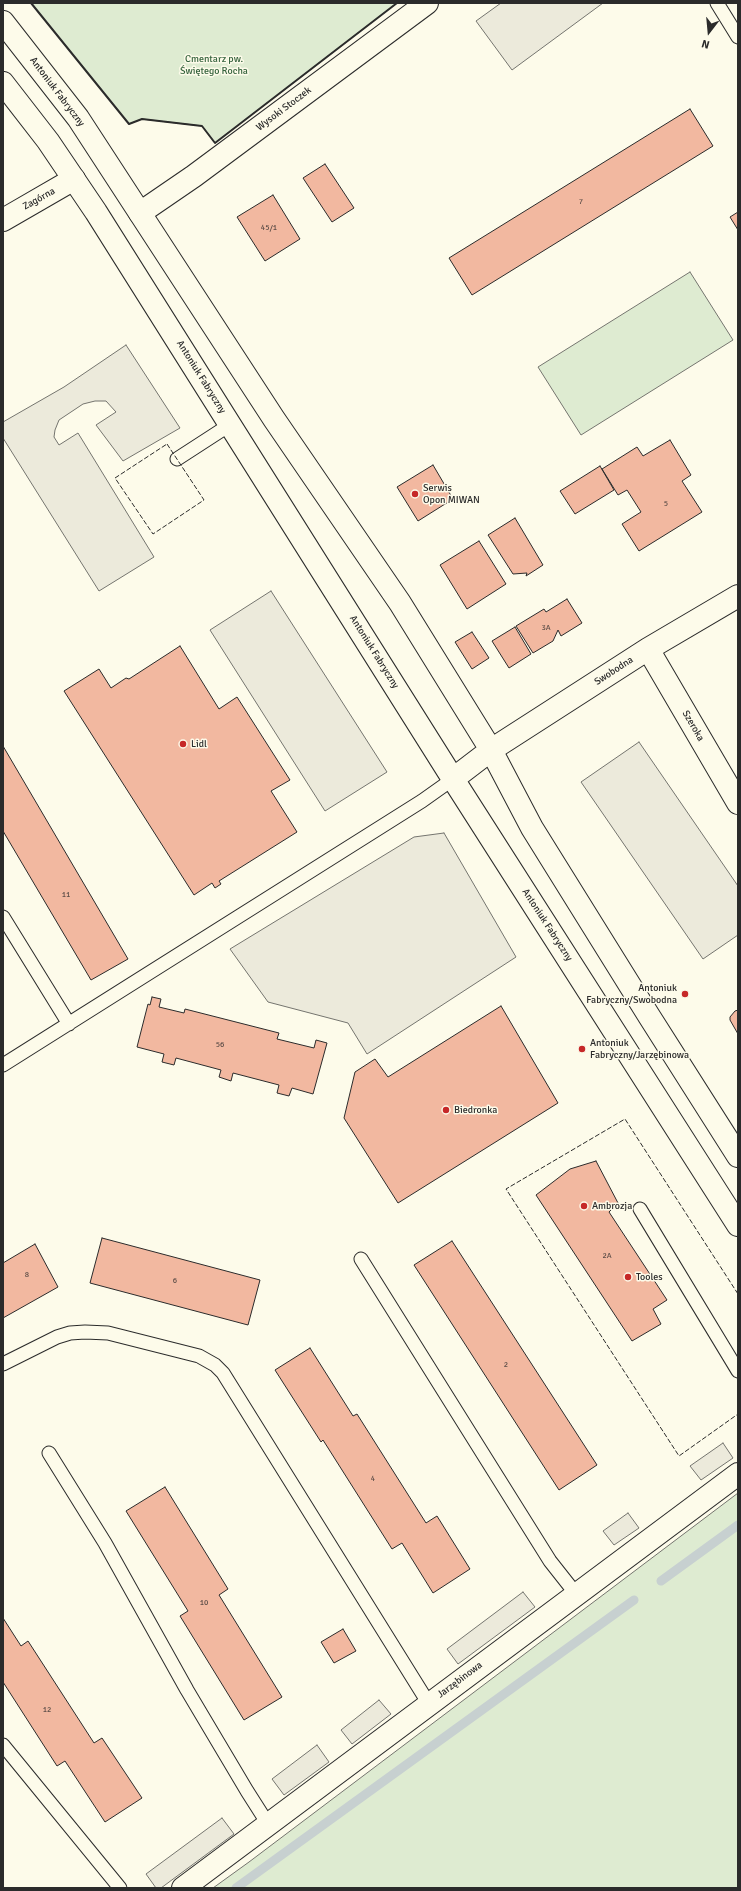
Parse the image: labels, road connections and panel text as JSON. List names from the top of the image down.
{
  "streets": {
    "main road": [
      "Antoniuk Fabryczny",
      "Wysoki Stoczek",
      "Zagórna",
      "Swobodna",
      "Szeroka",
      "Jarzębinowa"
    ]
  },
  "crossings": [
    ["Antoniuk Fabryczny", "Wysoki Stoczek"],
    ["Antoniuk Fabryczny", "Zagórna"],
    ["Antoniuk Fabryczny", "Swobodna"],
    ["Swobodna", "Szeroka"]
  ],
  "parks": ["Cmentarz pw. Świętego Rocha"],
  "places": [
    "Serwis Opon MIWAN",
    "Lidl",
    "Antoniuk Fabryczny/Swobodna",
    "Antoniuk Fabryczny/Jarzębinowa",
    "Biedronka",
    "Ambrozja",
    "Tooles"
  ],
  "house_numbers": [
    "7",
    "45/1",
    "5",
    "3A",
    "11",
    "56",
    "2A",
    "8",
    "6",
    "2",
    "4",
    "10",
    "12"
  ],
  "north": "bottom"
}
